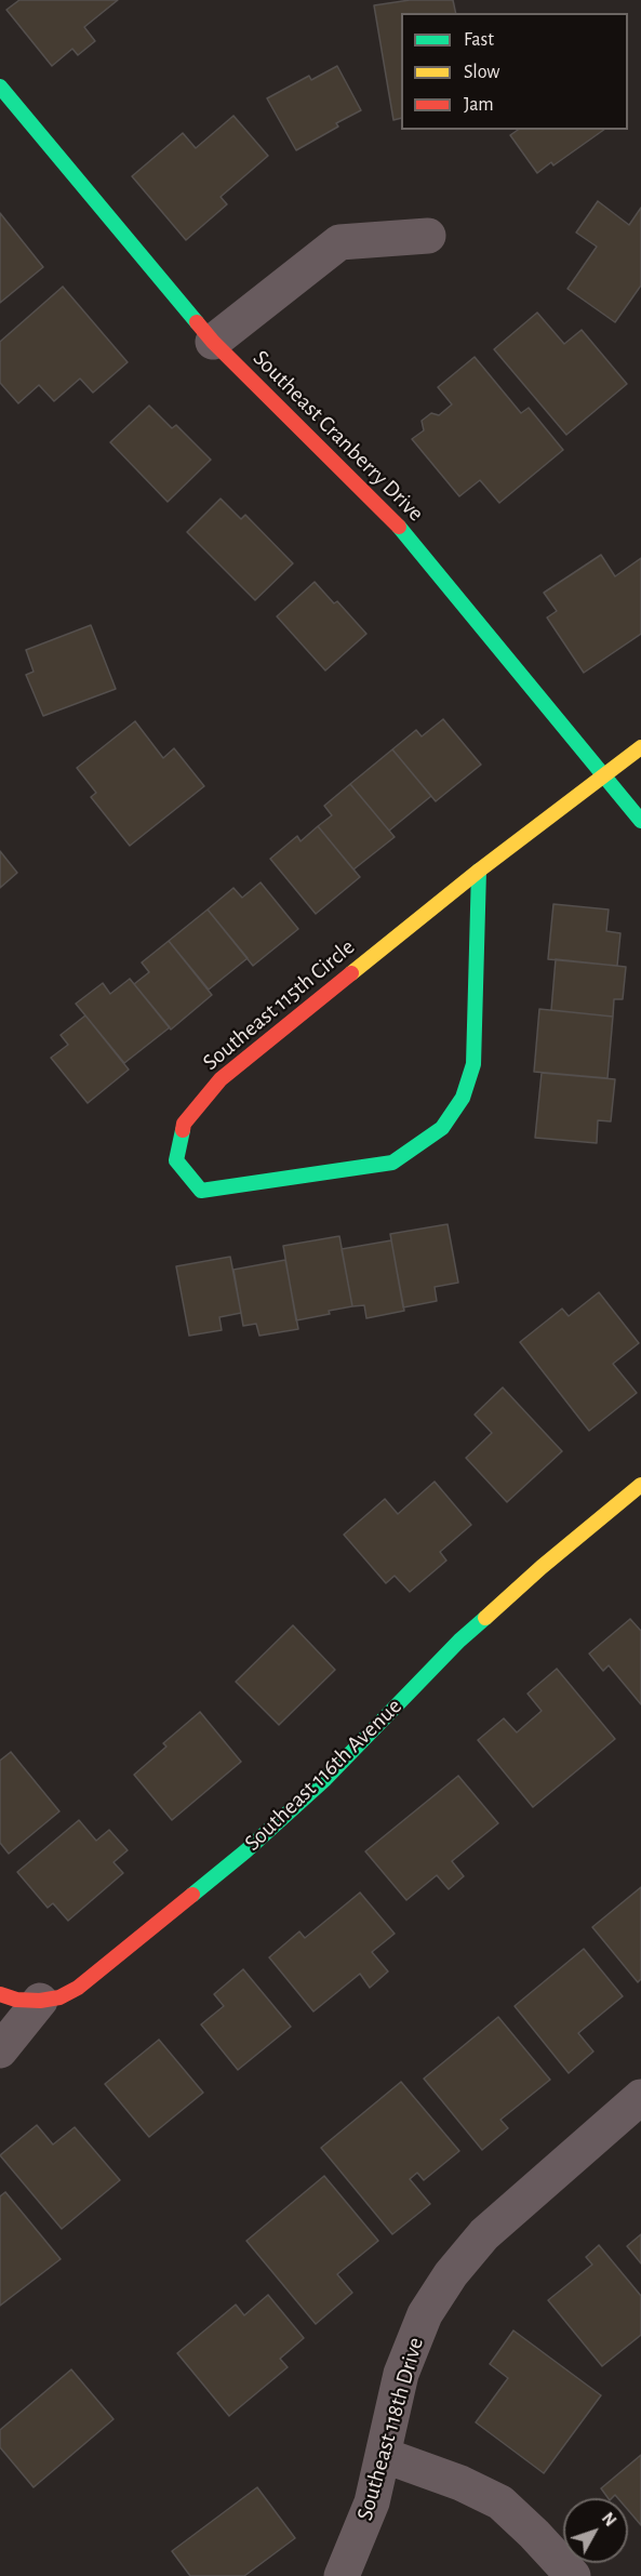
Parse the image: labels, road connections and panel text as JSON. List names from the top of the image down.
{
  "streets": {
    "street": [
      "Southeast Cranberry Drive",
      "Southeast 115th Circle",
      "Southeast 116th Avenue",
      "Southeast 118th Drive"
    ]
  },
  "crossings": [
    ["Southeast Cranberry Drive", "Southeast 115th Circle"]
  ],
  "legend": ["Fast", "Slow", "Jam"],
  "north": "top right"
}
